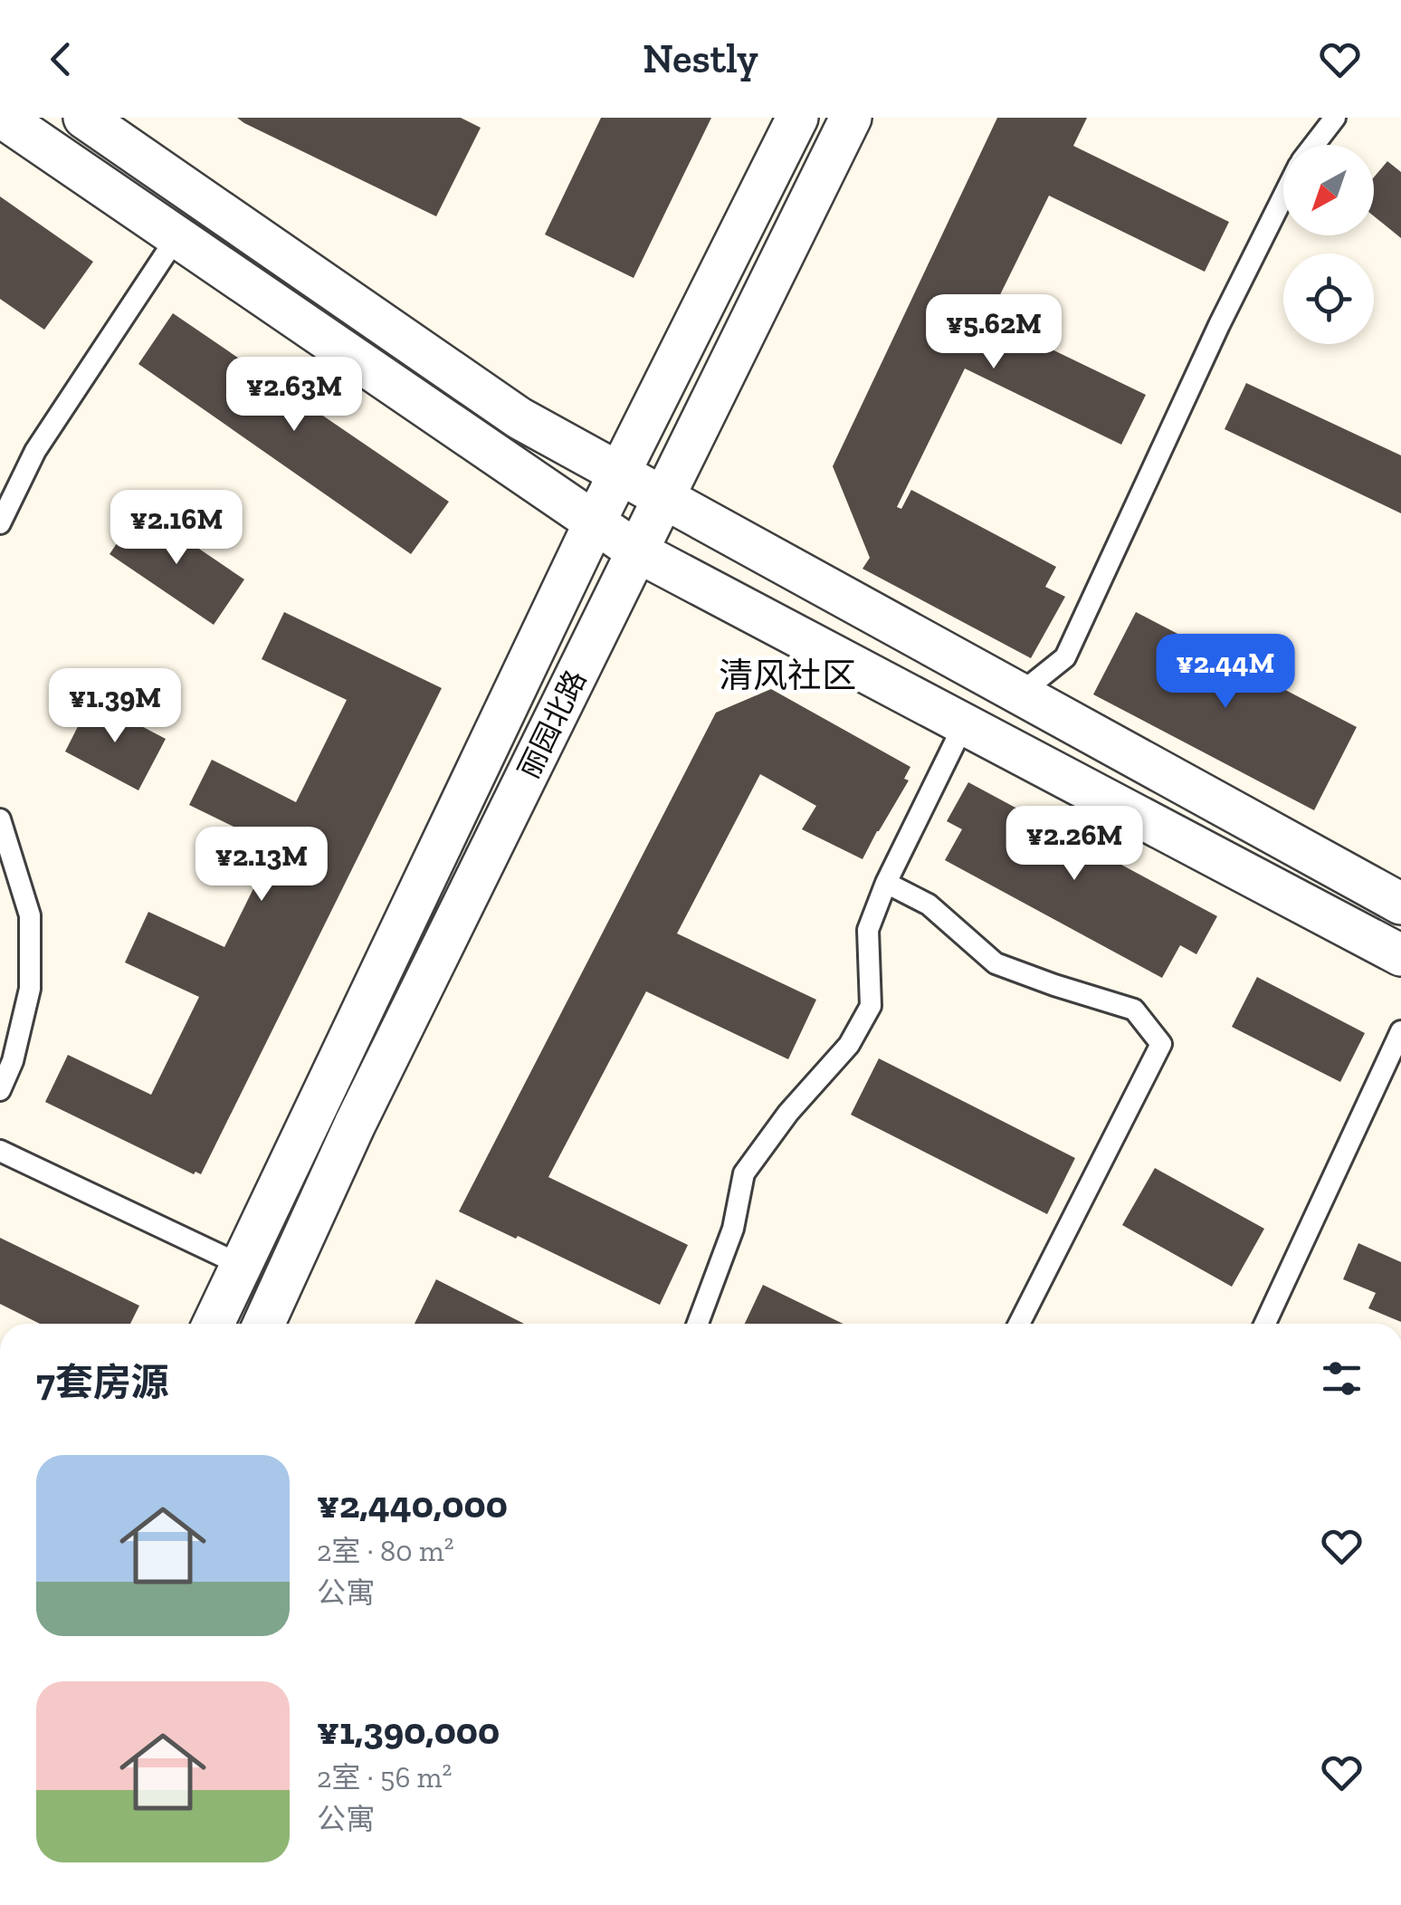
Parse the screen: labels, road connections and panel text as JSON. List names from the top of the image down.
{
  "streets": {
    "street": ["丽园北路"]
  },
  "districts": ["清风社区"],
  "north": "bottom left",
  "page": {
    "header": "Nestly",
    "price": [
      "¥5.62M",
      "¥2.63M",
      "¥2.16M",
      "¥2.44M",
      "¥1.39M",
      "¥2.26M",
      "¥2.13M"
    ],
    "heading": "7套房源",
    "list": [
      {
        "name": "¥2,440,000",
        "note": "2室 · 80 m² · 公寓"
      },
      {
        "name": "¥1,390,000",
        "note": "2室 · 56 m² · 公寓"
      }
    ]
  }
}
